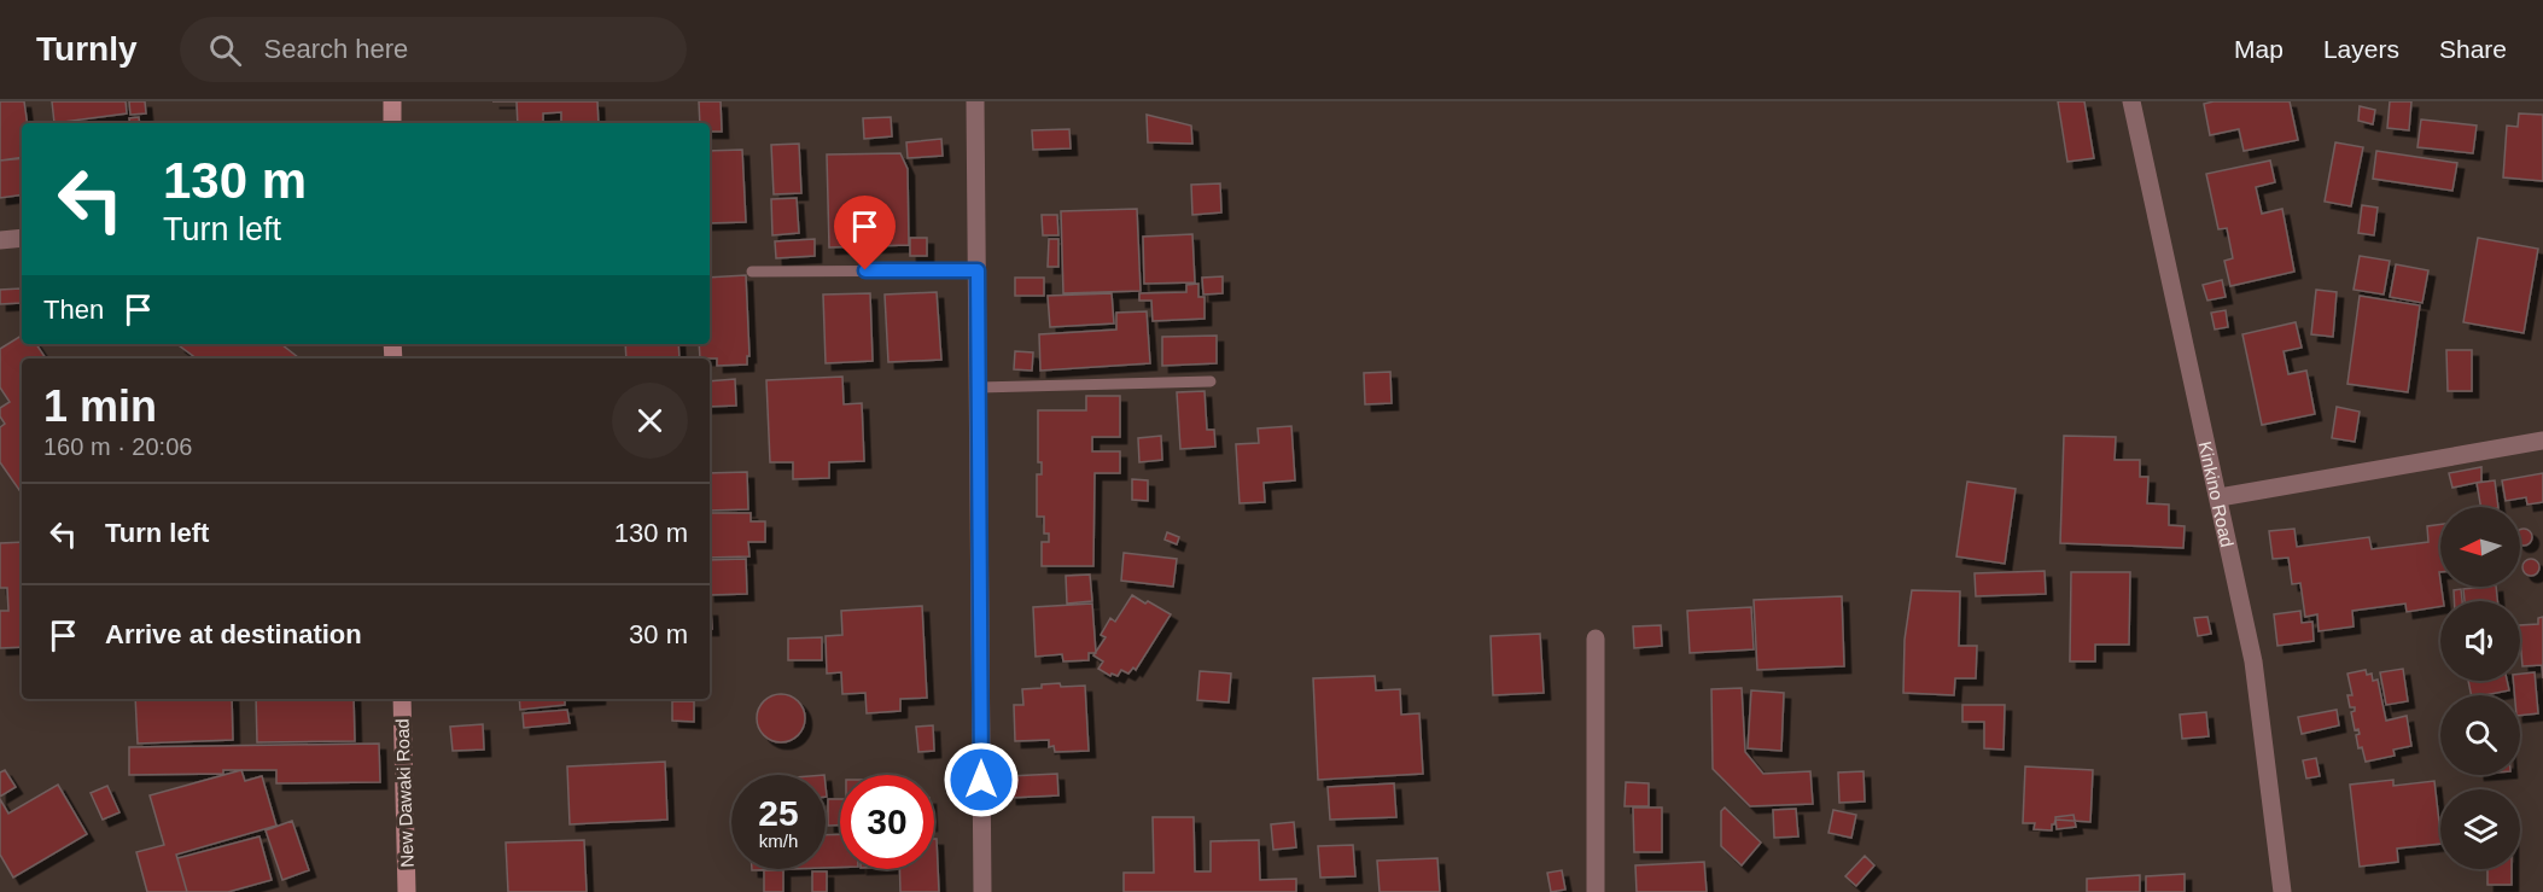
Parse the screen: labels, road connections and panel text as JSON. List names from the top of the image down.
{
  "streets": {
    "street": ["Kinkino Road", "New Dawaki Road"]
  },
  "north": "left",
  "page": {
    "header": "Turnly",
    "search": "Search here",
    "nav": ["Map", "Layers", "Share"],
    "turn": ["130 m", "Turn left"],
    "then": "Then",
    "heading": ["1 min", "160 m · 20:06"],
    "list": [
      {
        "name": "Turn left",
        "value": "130 m"
      },
      {
        "name": "Arrive at destination",
        "value": "30 m"
      }
    ],
    "speed": "25 km/h",
    "limit": "30"
  }
}
